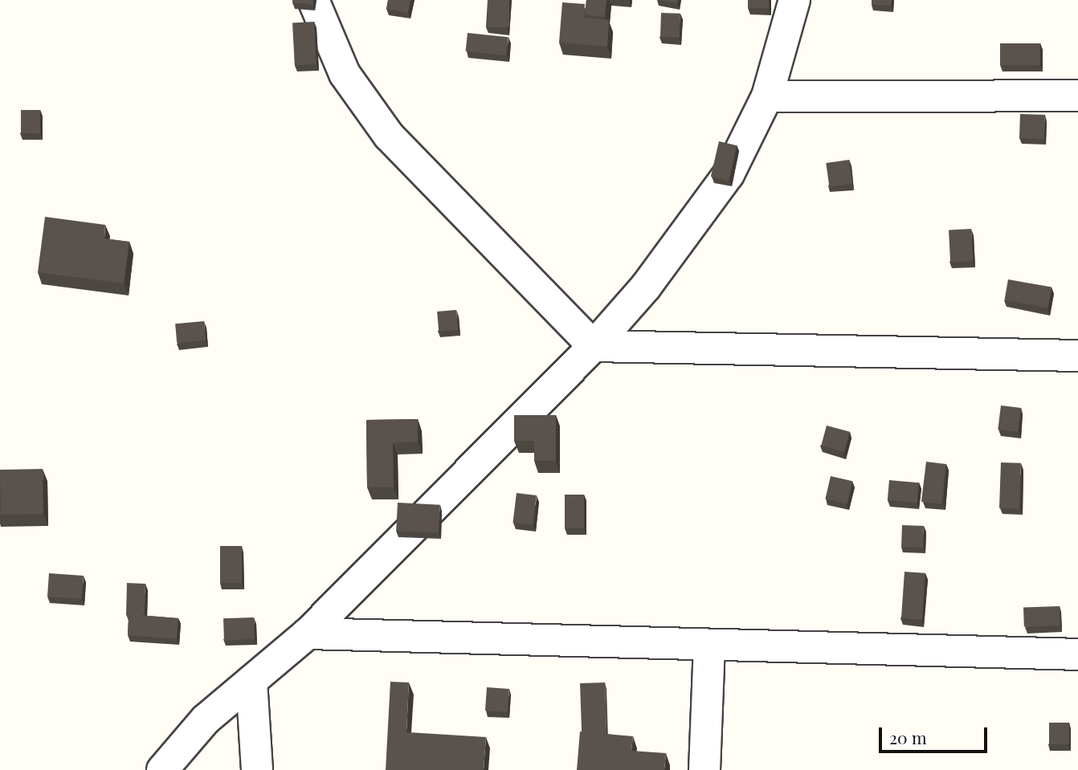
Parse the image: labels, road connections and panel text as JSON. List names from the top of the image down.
{
  "scale_bar": "20 m"
}
